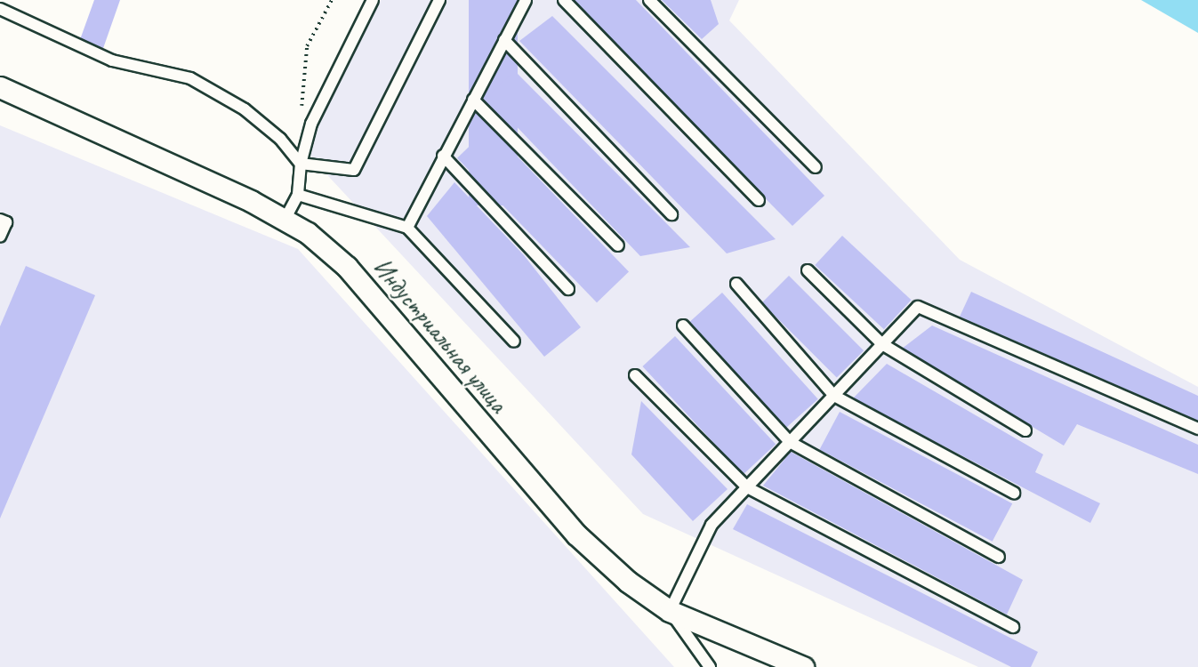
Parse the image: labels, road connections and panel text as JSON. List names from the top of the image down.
{
  "streets": {
    "street": ["Индустриальная улица"]
  }
}
